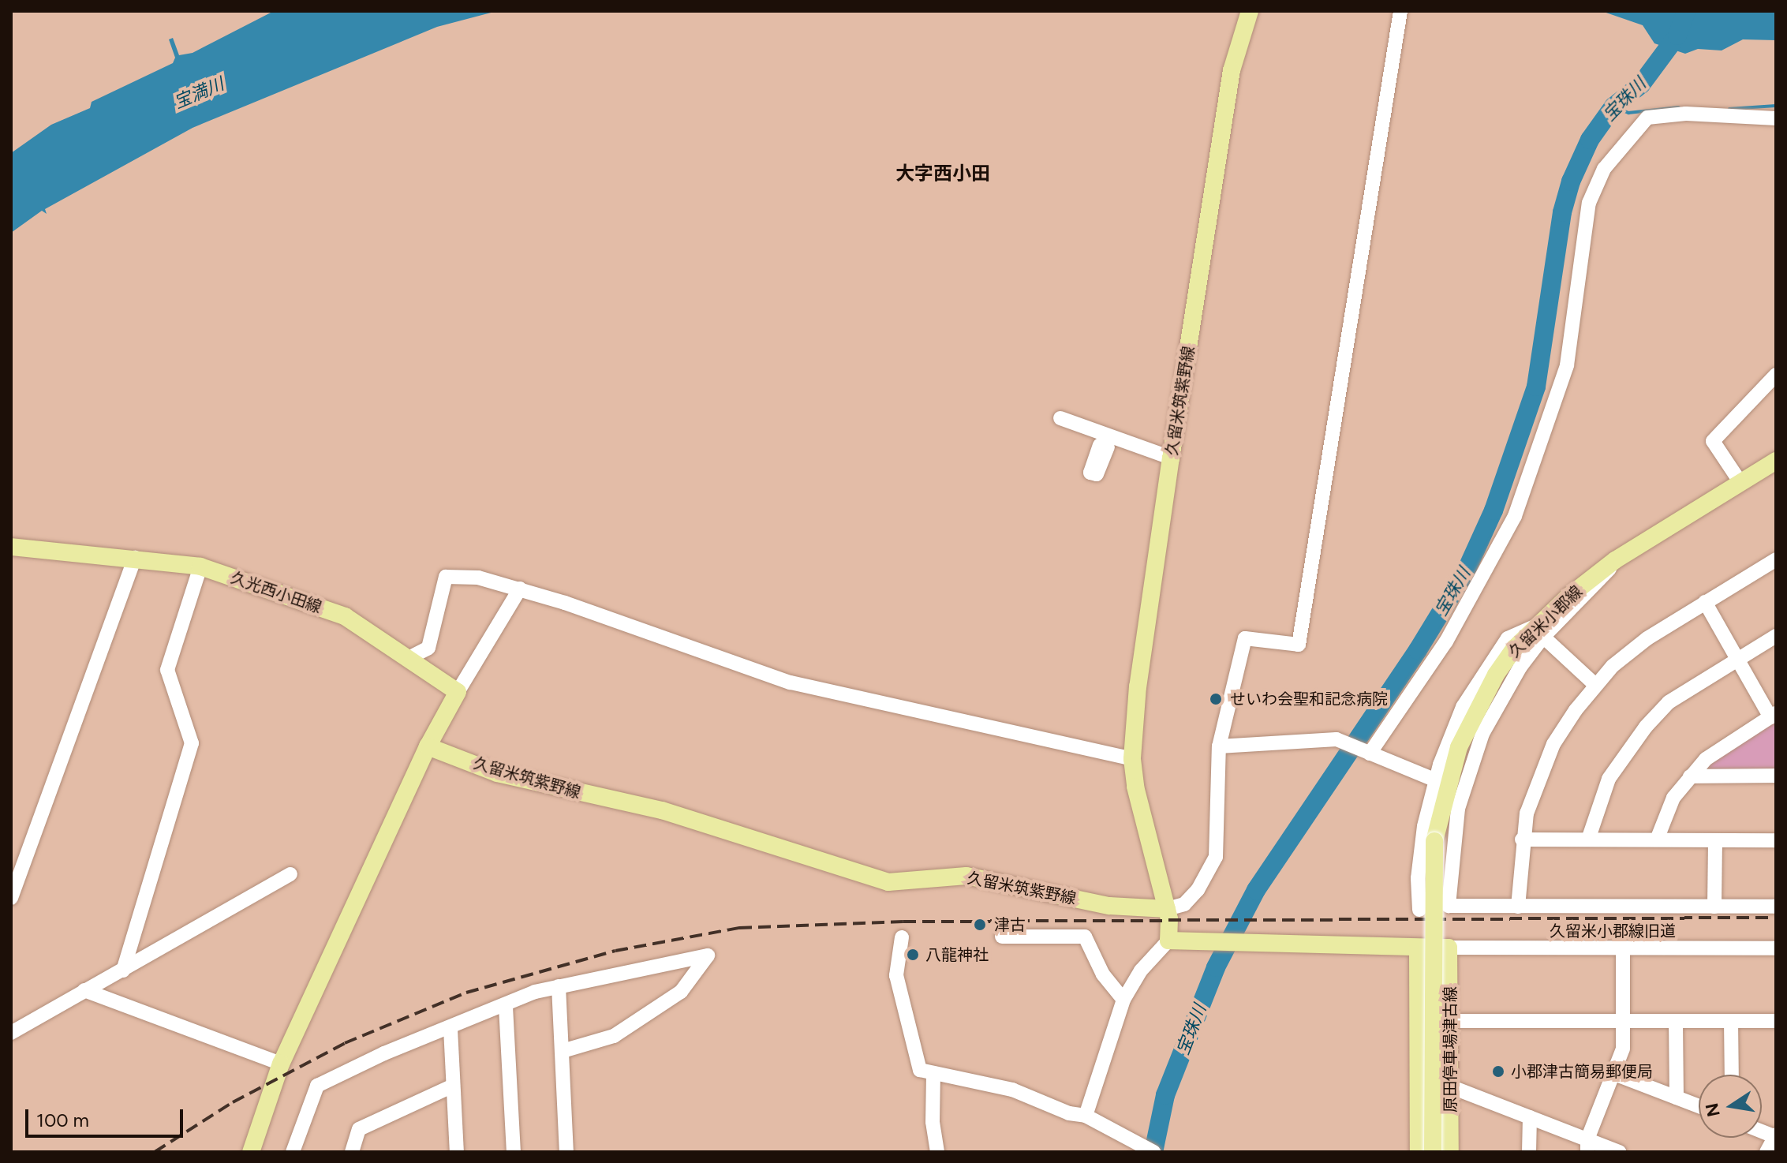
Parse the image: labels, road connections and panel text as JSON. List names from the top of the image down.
{
  "streets": {
    "main road": [
      "久留米筑紫野線",
      "久光西小田線",
      "久留米小郡線",
      "原田停車場津古線"
    ],
    "street": ["久留米小郡線旧道"]
  },
  "crossings": [
    ["久留米小郡線旧道", "原田停車場津古線"]
  ],
  "districts": ["大字西小田"],
  "water": ["宝満川", "宝珠川"],
  "places": [
    "せいわ会聖和記念病院",
    "津古",
    "八龍神社",
    "小郡津古簡易郵便局"
  ],
  "scale_bar": "100 m",
  "north": "left"
}
